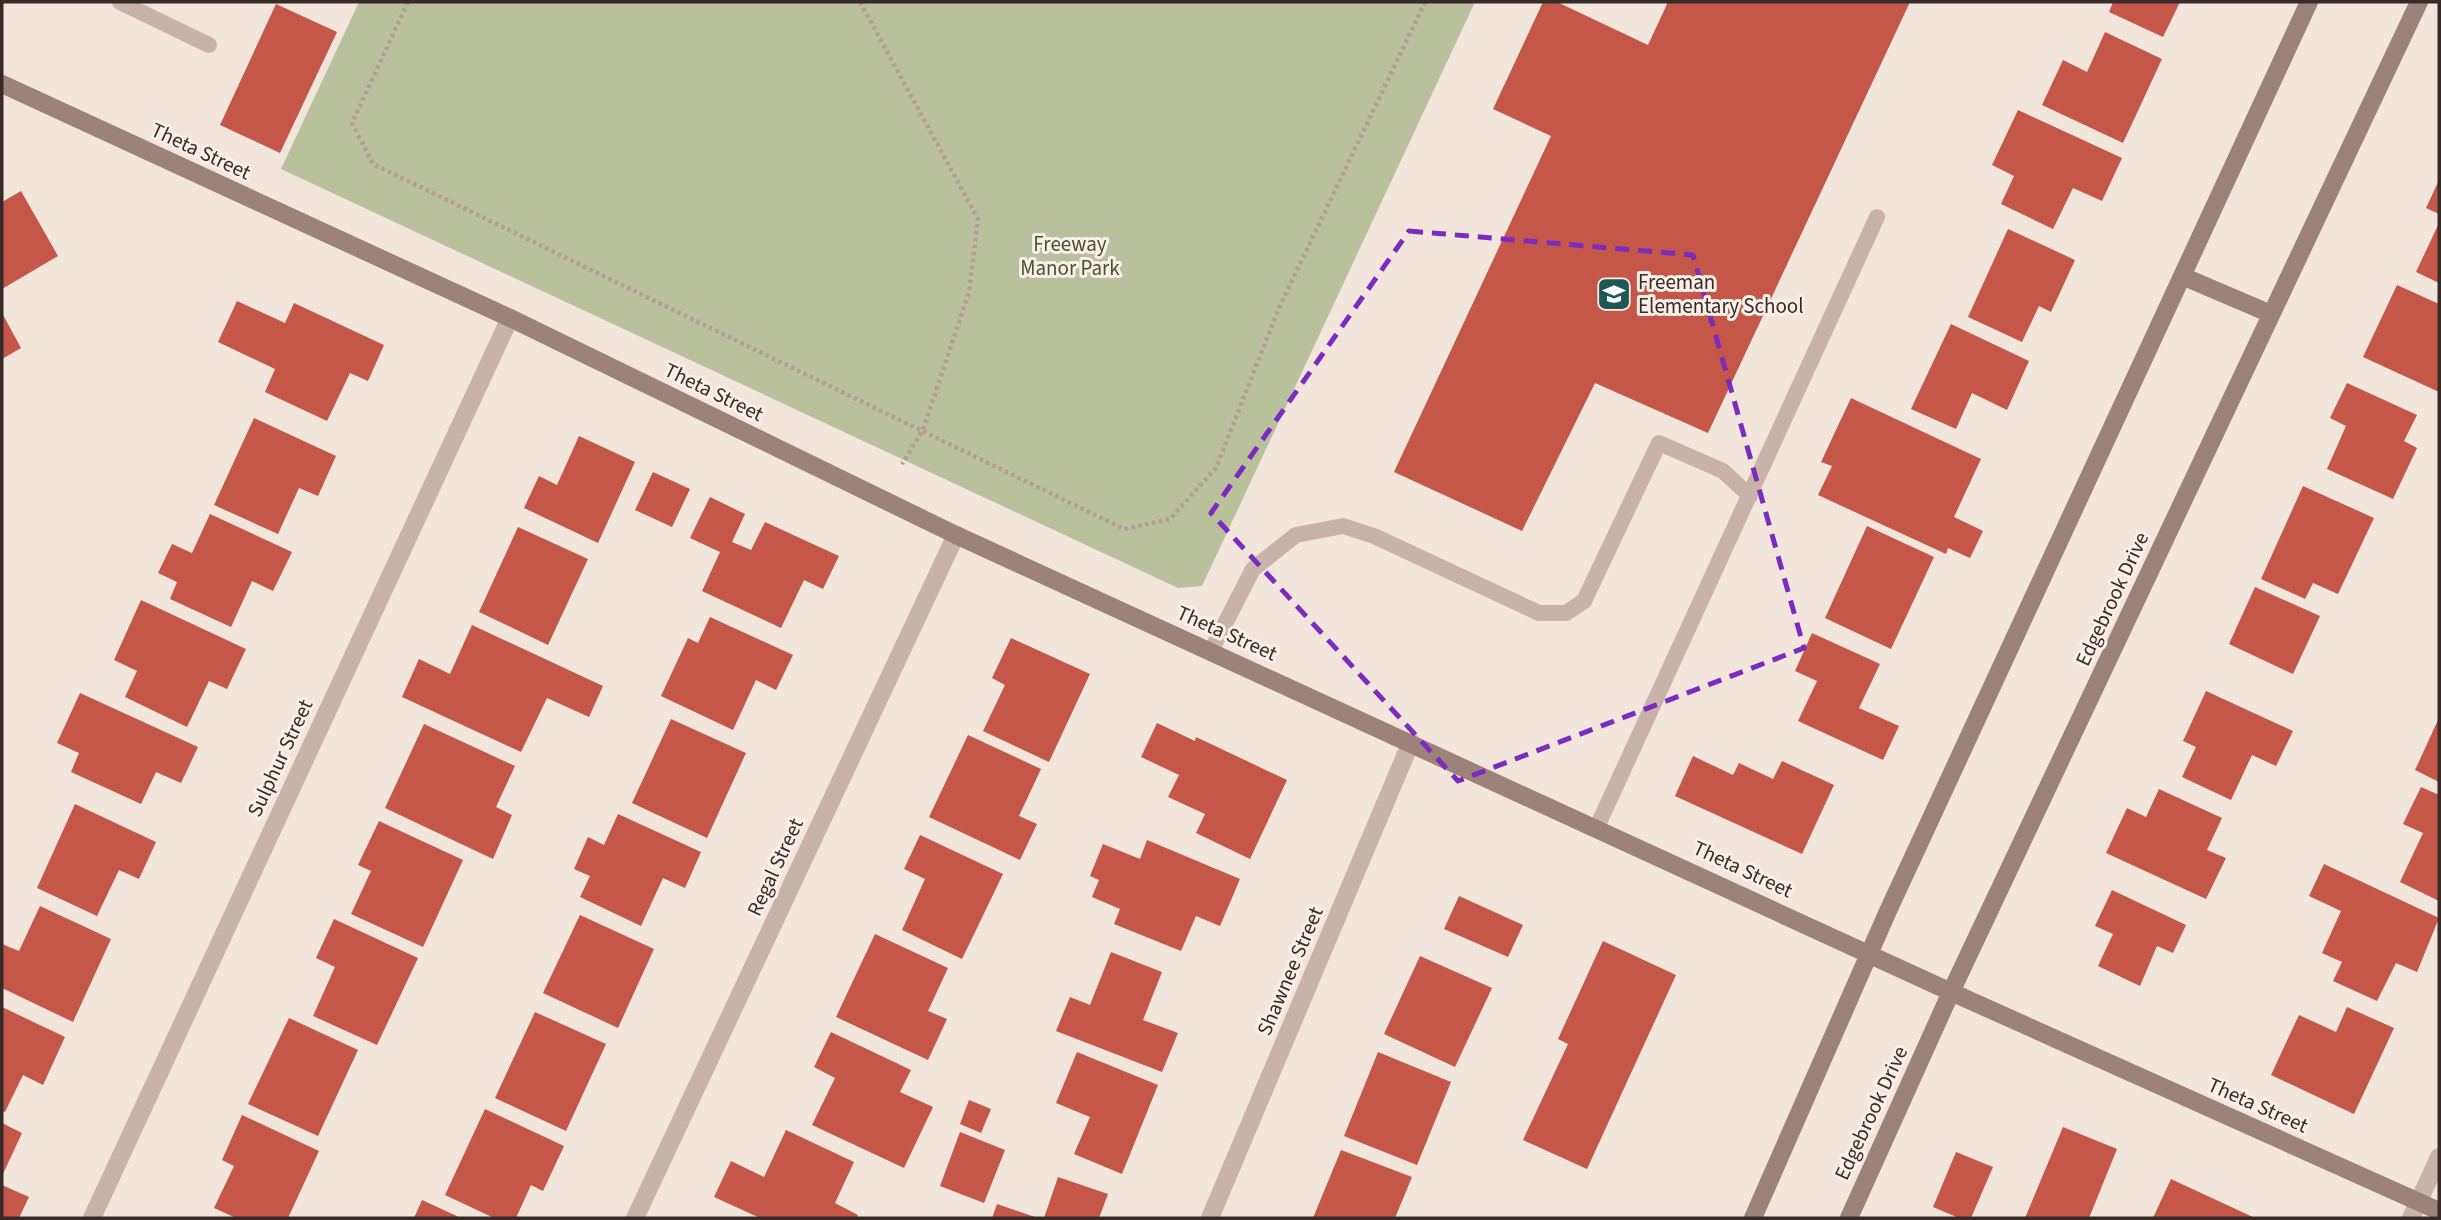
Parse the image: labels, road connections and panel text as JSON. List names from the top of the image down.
{
  "streets": {
    "main road": ["Theta Street", "Edgebrook Drive"],
    "street": ["Sulphur Street", "Regal Street", "Shawnee Street"]
  },
  "crossings": [
    ["Theta Street", "Edgebrook Drive"],
    ["Theta Street", "Sulphur Street"],
    ["Theta Street", "Regal Street"],
    ["Theta Street", "Shawnee Street"]
  ],
  "parks": ["Freeway Manor Park"],
  "places": {
    "school or university": ["Freeman Elementary School"]
  }
}
